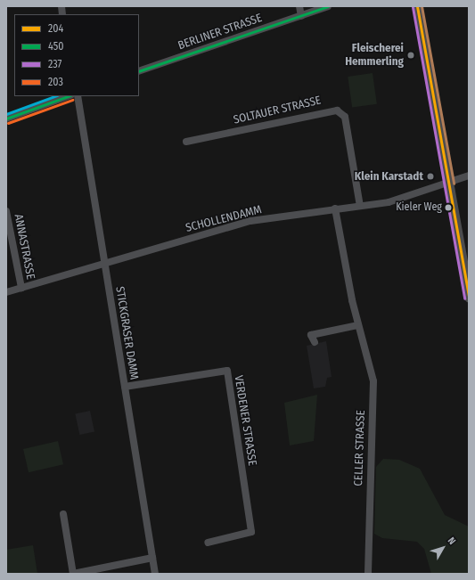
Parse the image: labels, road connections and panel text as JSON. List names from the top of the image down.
{
  "streets": {
    "street": [
      "BERLINER STRASSE",
      "SOLTAUER STRASSE",
      "SCHOLLENDAMM",
      "ANNASTRASSE",
      "STICKGRASER DAMM",
      "VERDENER STRASSE",
      "CELLER STRASSE"
    ]
  },
  "crossings": [
    ["SOLTAUER STRASSE", "SCHOLLENDAMM"],
    ["SCHOLLENDAMM", "ANNASTRASSE"],
    ["SCHOLLENDAMM", "STICKGRASER DAMM"],
    ["SCHOLLENDAMM", "CELLER STRASSE"],
    ["STICKGRASER DAMM", "VERDENER STRASSE"]
  ],
  "places": ["Fleischerei Hemmerling", "Klein Karstadt", "Kieler Weg"],
  "lines": [
    "transit line 204",
    "transit line 450",
    "transit line 237",
    "transit line 203"
  ],
  "legend": [
    "204",
    "450",
    "237",
    "203"
  ],
  "north": "top right"
}
